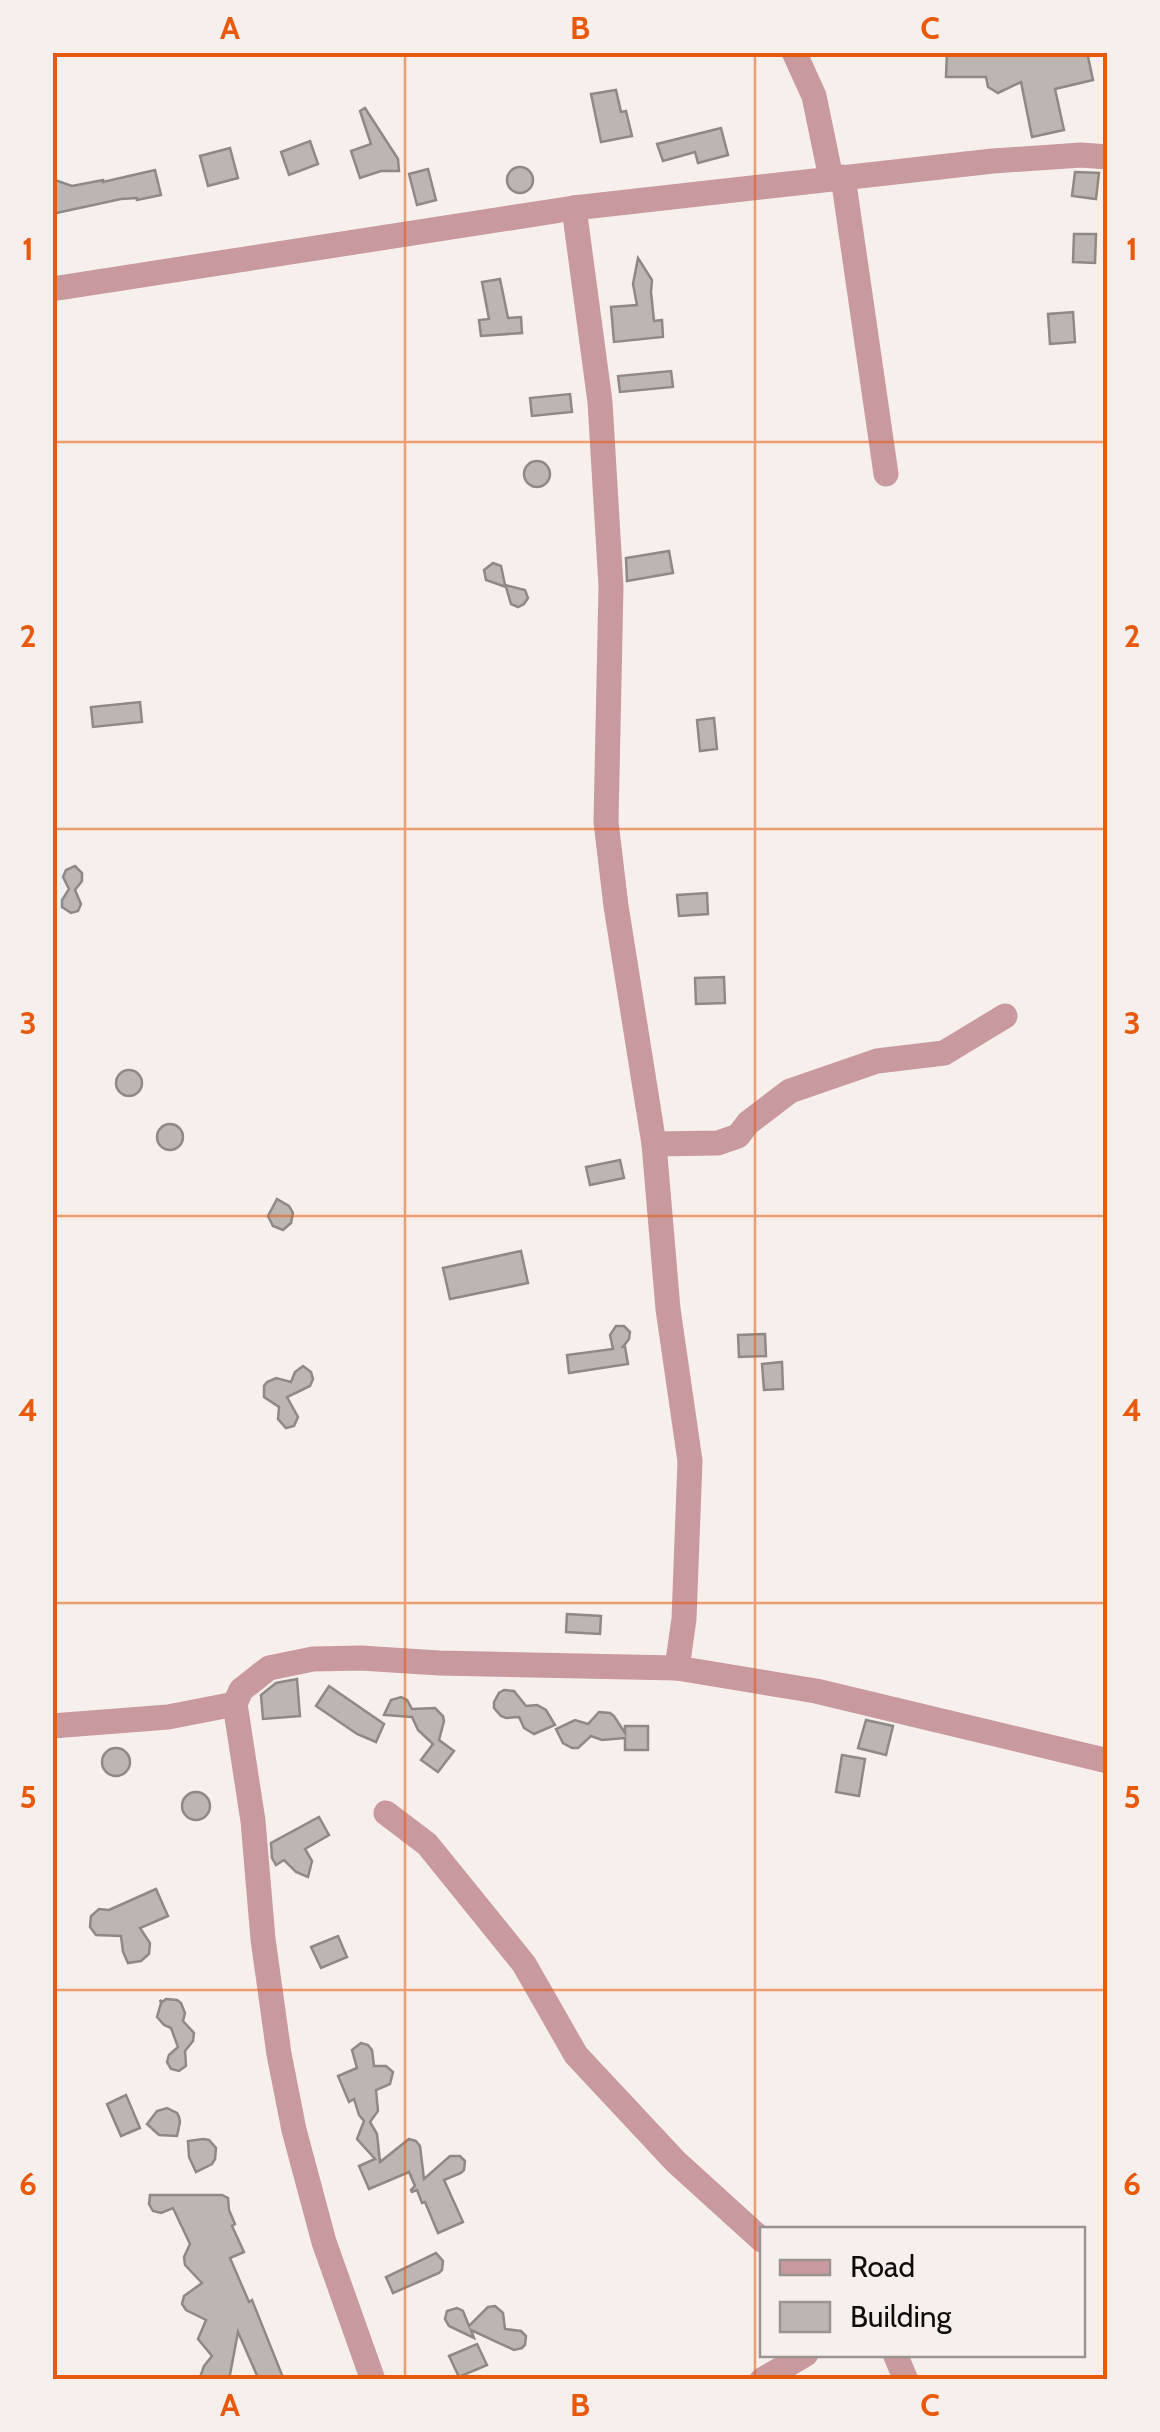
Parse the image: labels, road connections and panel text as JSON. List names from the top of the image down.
{
  "legend": ["Road", "Building"],
  "grid": {
    "columns": ["A", "B", "C"],
    "rows": [
      "1",
      "2",
      "3",
      "4",
      "5",
      "6"
    ]
  }
}
